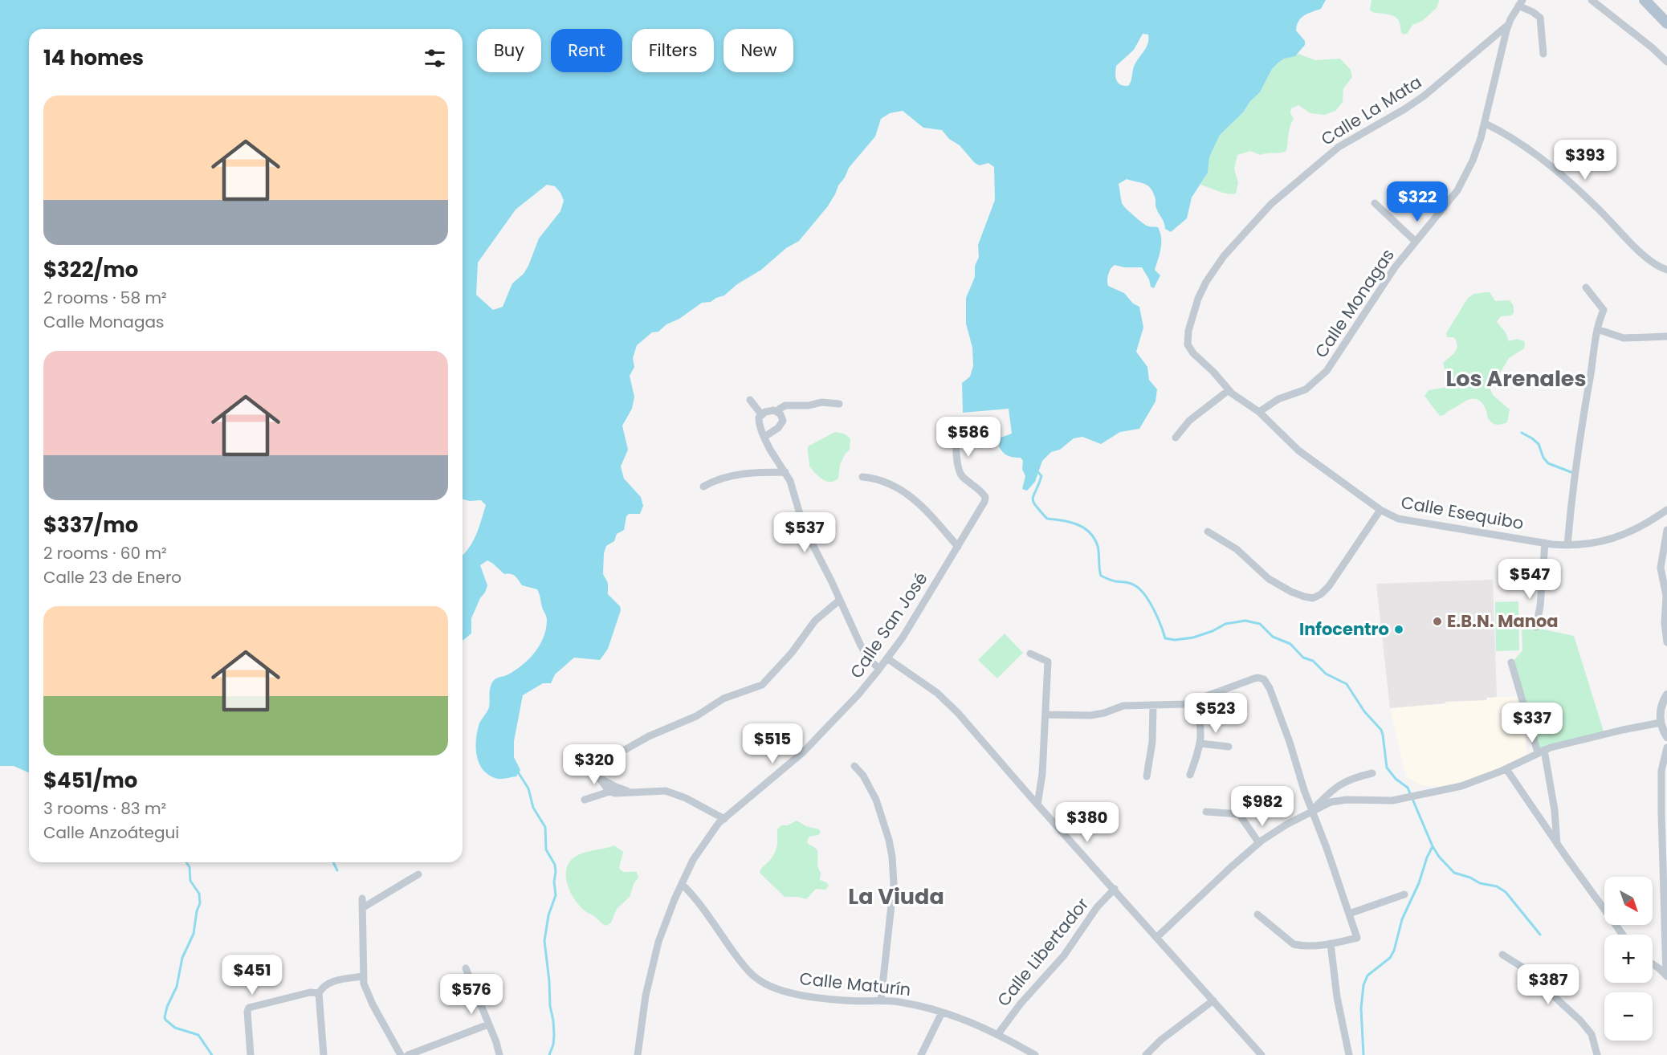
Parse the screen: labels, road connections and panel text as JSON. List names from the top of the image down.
{
  "streets": {
    "street": [
      "Calle La Mata",
      "Calle Monagas",
      "Calle Esequibo",
      "Calle San José",
      "Calle Libertador",
      "Calle Maturín"
    ]
  },
  "crossings": [
    ["Calle La Mata", "Calle Monagas"],
    ["Calle La Mata", "Calle Esequibo"],
    ["Calle Monagas", "Calle Esequibo"],
    ["Calle San José", "Calle Maturín"],
    ["Calle Libertador", "Calle Maturín"]
  ],
  "districts": ["Los Arenales", "La Viuda"],
  "places": ["E.B.N. Manoa", "Infocentro"],
  "north": "bottom right",
  "page": {
    "chip": [
      "Buy",
      "Rent",
      "Filters",
      "New"
    ],
    "heading": "14 homes",
    "list": [
      {
        "name": "$322/mo",
        "note": "2 rooms · 58 m² · Calle Monagas"
      },
      {
        "name": "$337/mo",
        "note": "2 rooms · 60 m² · Calle 23 de Enero"
      },
      {
        "name": "$451/mo",
        "note": "3 rooms · 83 m² · Calle Anzoátegui"
      }
    ],
    "price": [
      "$393",
      "$322",
      "$586",
      "$537",
      "$547",
      "$523",
      "$337",
      "$515",
      "$320",
      "$982",
      "$380",
      "$451",
      "$387",
      "$576"
    ],
    "map_buttons": ["+", "−"]
  }
}
